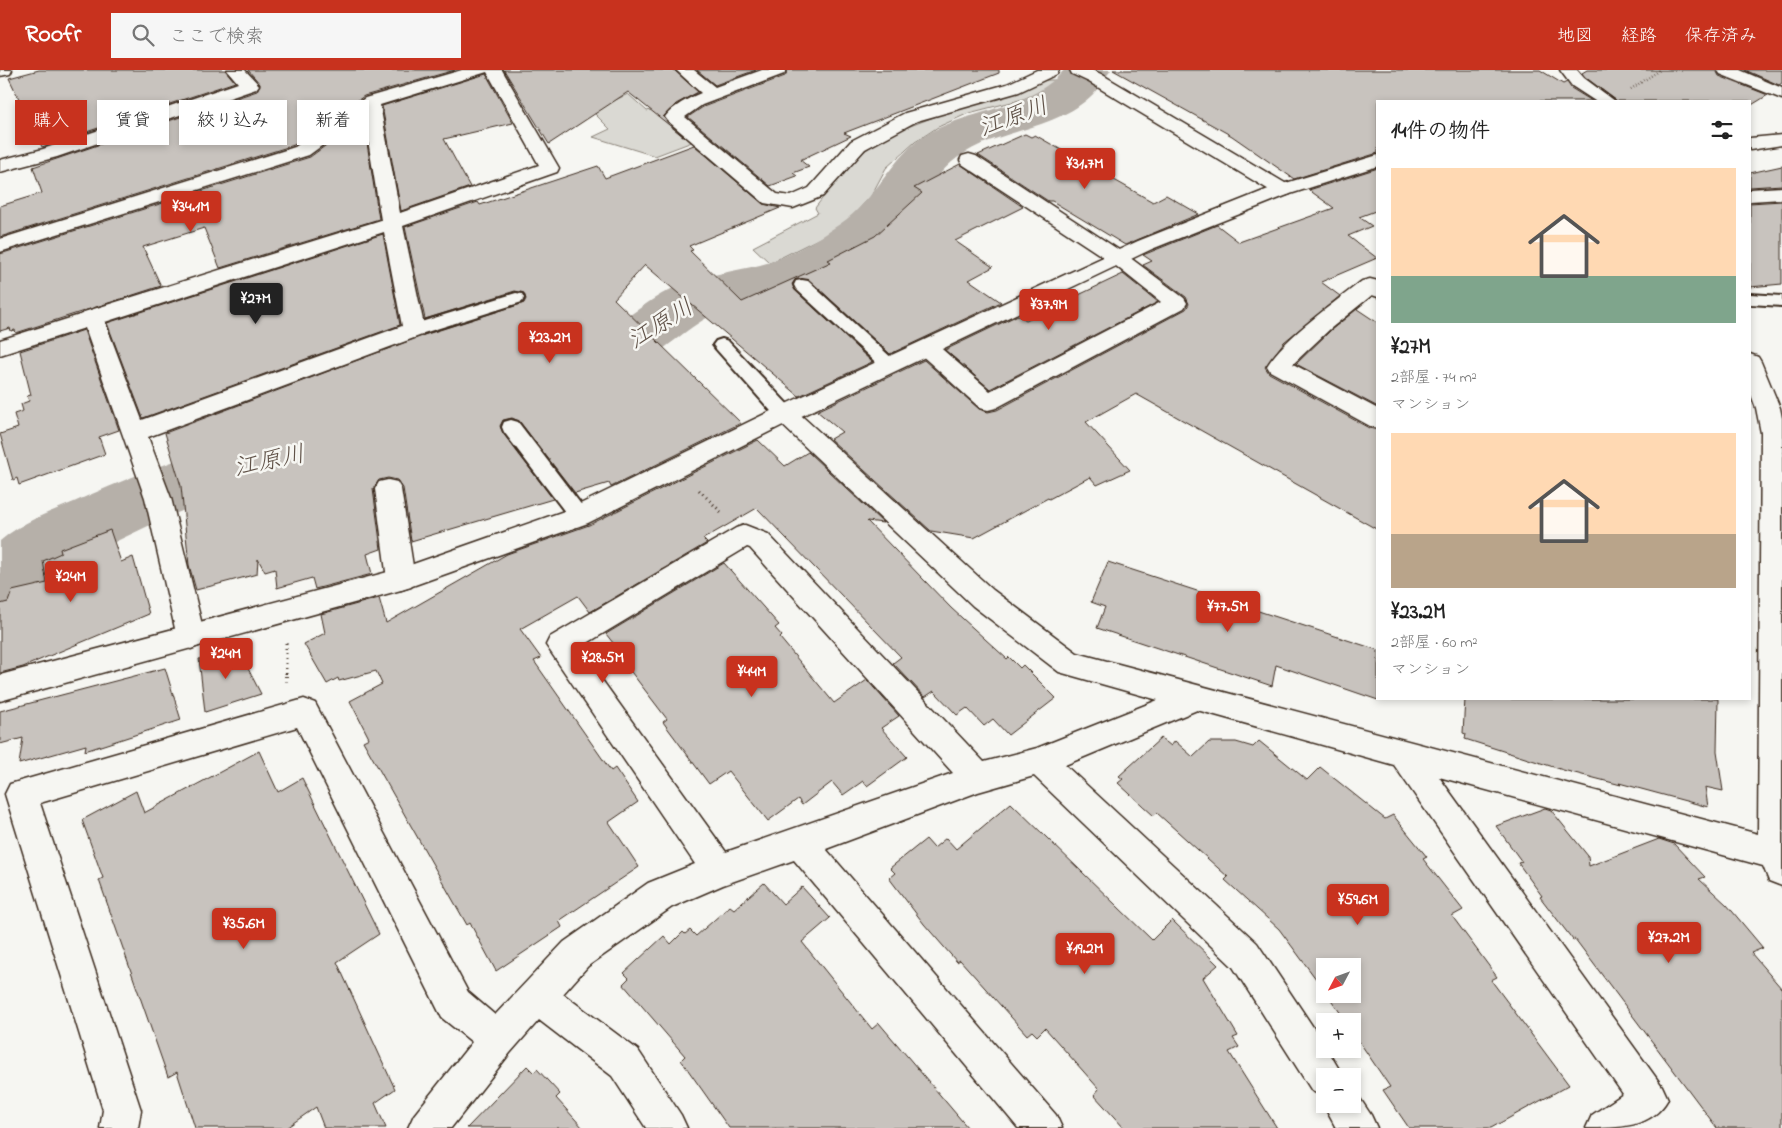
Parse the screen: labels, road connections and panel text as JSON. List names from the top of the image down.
{
  "water": ["江原川"],
  "north": "bottom left",
  "page": {
    "header": "Roofr",
    "search": "ここで検索",
    "nav": ["地図", "経路", "保存済み"],
    "chip": [
      "購入",
      "賃貸",
      "絞り込み",
      "新着"
    ],
    "heading": "14件の物件",
    "price": [
      "¥31.7M",
      "¥34.1M",
      "¥27M",
      "¥37.9M",
      "¥23.2M",
      "¥24M",
      "¥77.5M",
      "¥24M",
      "¥28.5M",
      "¥44M",
      "¥59.6M",
      "¥35.6M",
      "¥27.2M",
      "¥19.2M"
    ],
    "list": [
      {
        "name": "¥27M",
        "note": "2部屋 · 74 m² · マンション"
      },
      {
        "name": "¥23.2M",
        "note": "2部屋 · 60 m² · マンション"
      }
    ],
    "map_buttons": ["+", "−"]
  }
}
